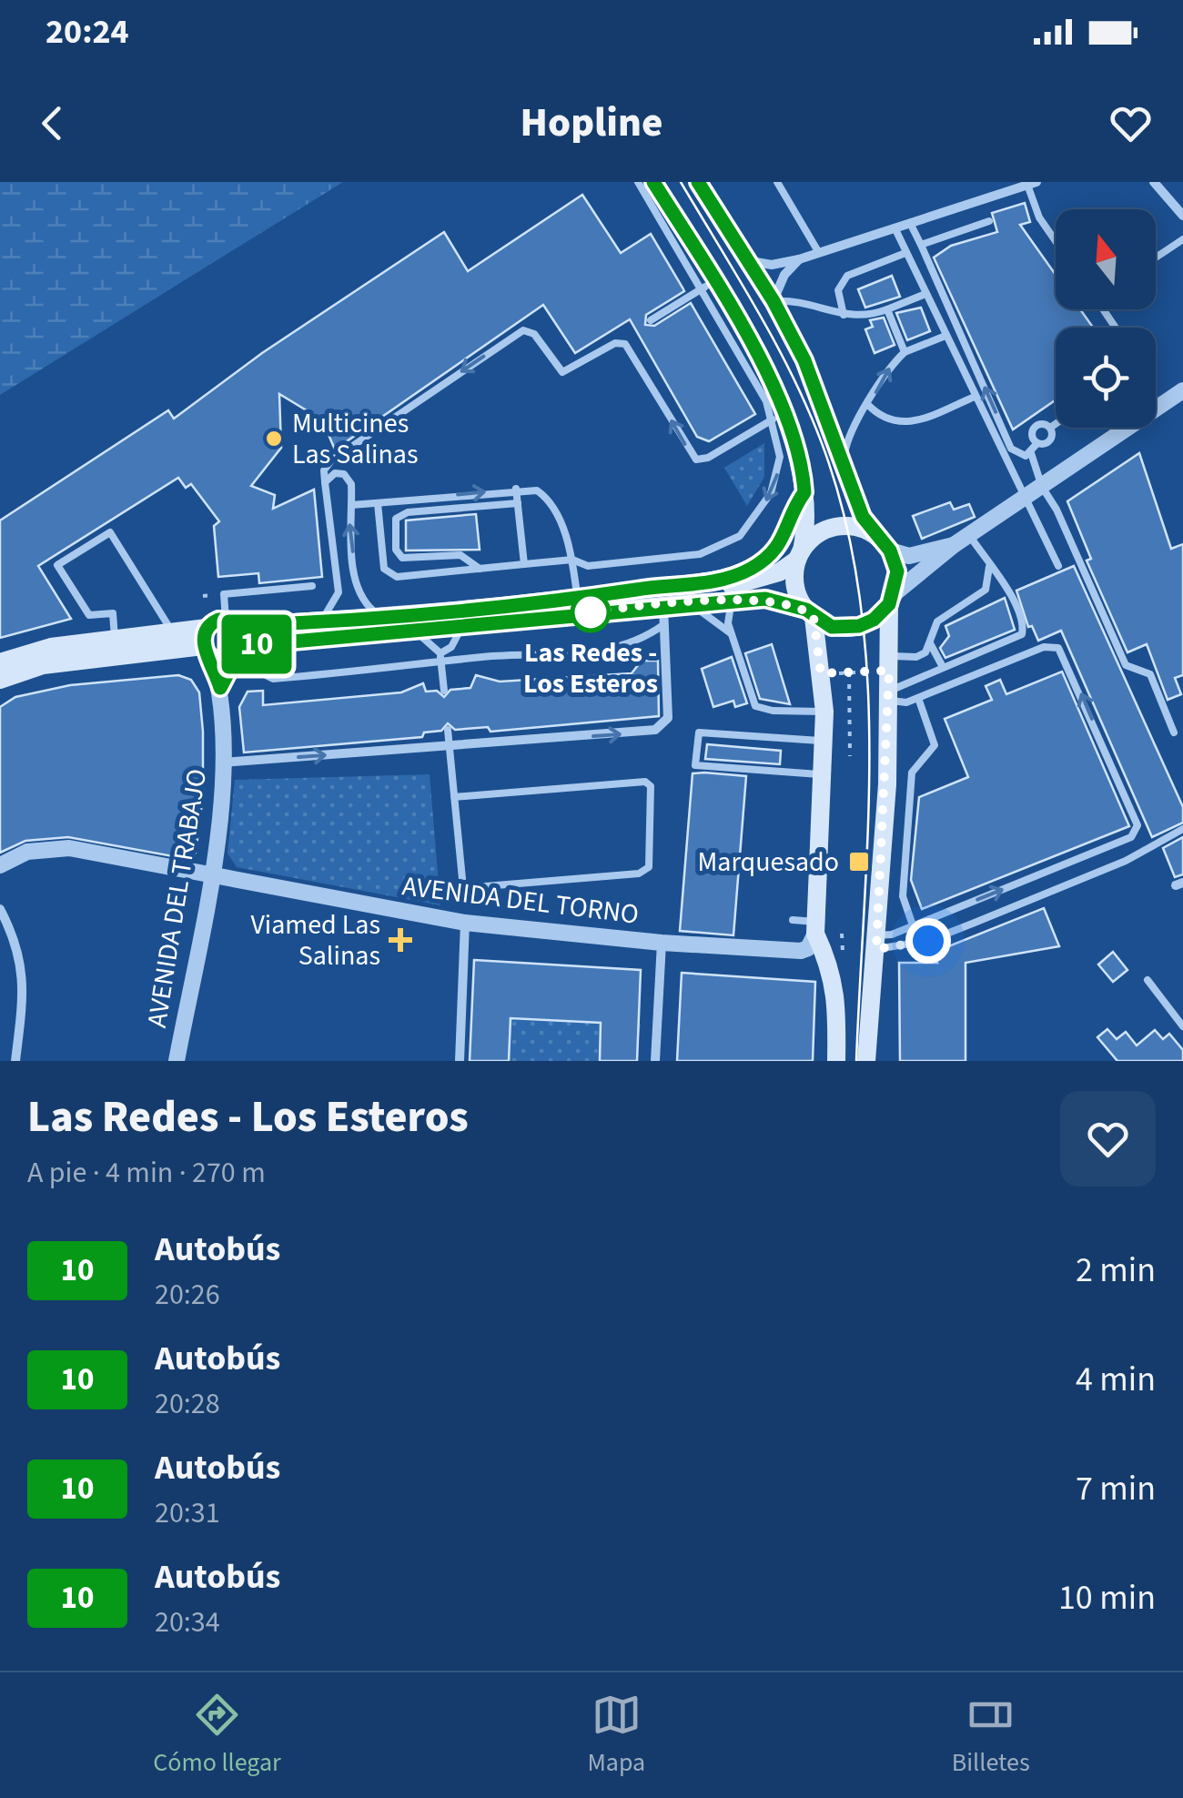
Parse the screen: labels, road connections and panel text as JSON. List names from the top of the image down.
{
  "streets": {
    "street": ["AVENIDA DEL TRABAJO", "AVENIDA DEL TORNO"]
  },
  "crossings": [
    ["AVENIDA DEL TRABAJO", "AVENIDA DEL TORNO"]
  ],
  "places": {
    "other": ["Multicines Las Salinas", "Las Redes - Los Esteros"],
    "transit": ["Marquesado"],
    "health": ["Viamed Las Salinas"]
  },
  "lines": ["bus line 10"],
  "north": "top",
  "page": {
    "status": "20:24",
    "header": "Hopline",
    "on_map": "10",
    "heading": ["Las Redes - Los Esteros", "A pie · 4 min · 270 m"],
    "list": [
      {
        "mark": "10",
        "name": "Autobús",
        "note": "20:26",
        "value": "2 min"
      },
      {
        "mark": "10",
        "name": "Autobús",
        "note": "20:28",
        "value": "4 min"
      },
      {
        "mark": "10",
        "name": "Autobús",
        "note": "20:31",
        "value": "7 min"
      },
      {
        "mark": "10",
        "name": "Autobús",
        "note": "20:34",
        "value": "10 min"
      }
    ],
    "tabs": ["Cómo llegar", "Mapa", "Billetes"]
  }
}
